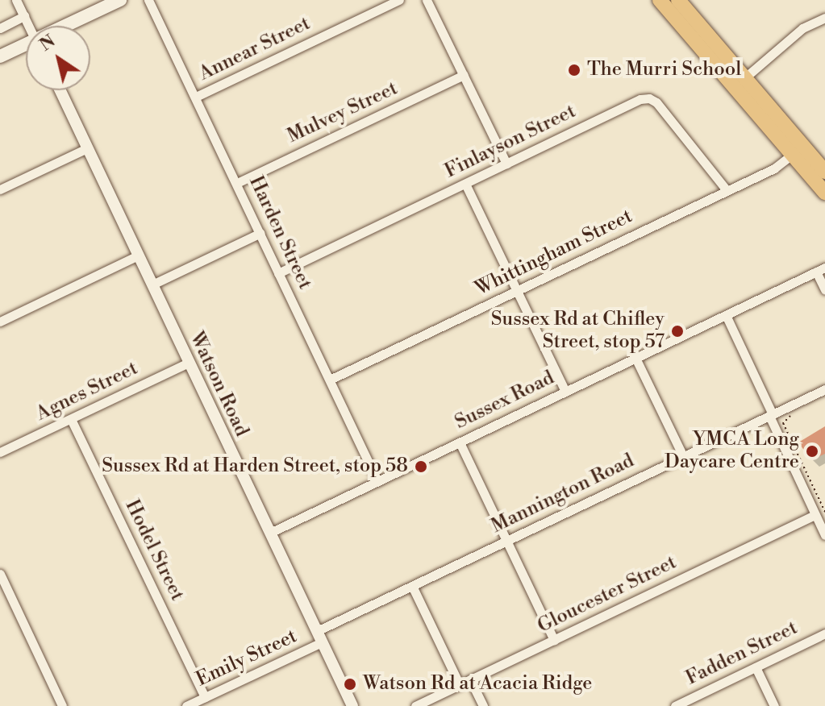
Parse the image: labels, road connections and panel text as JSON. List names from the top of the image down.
{
  "streets": {
    "street": [
      "Annear Street",
      "Mulvey Street",
      "Finlayson Street",
      "Harden Street",
      "Whittingham Street",
      "Watson Road",
      "Agnes Street",
      "Sussex Road",
      "Mannington Road",
      "Hodel Street",
      "Gloucester Street",
      "Fadden Street",
      "Emily Street"
    ]
  },
  "crossings": [
    ["Annear Street", "Harden Street"],
    ["Mulvey Street", "Harden Street"],
    ["Finlayson Street", "Harden Street"],
    ["Finlayson Street", "Whittingham Street"],
    ["Harden Street", "Whittingham Street"],
    ["Harden Street", "Sussex Road"],
    ["Watson Road", "Agnes Street"],
    ["Watson Road", "Sussex Road"],
    ["Watson Road", "Mannington Road"],
    ["Watson Road", "Emily Street"],
    ["Agnes Street", "Hodel Street"],
    ["Mannington Road", "Emily Street"],
    ["Hodel Street", "Emily Street"]
  ],
  "places": [
    "The Murri School",
    "Sussex Rd at Chifley Street, stop 57",
    "YMCA Long Daycare Centre",
    "Sussex Rd at Harden Street, stop 58",
    "Watson Rd at Acacia Ridge"
  ],
  "north": "top left"
}
